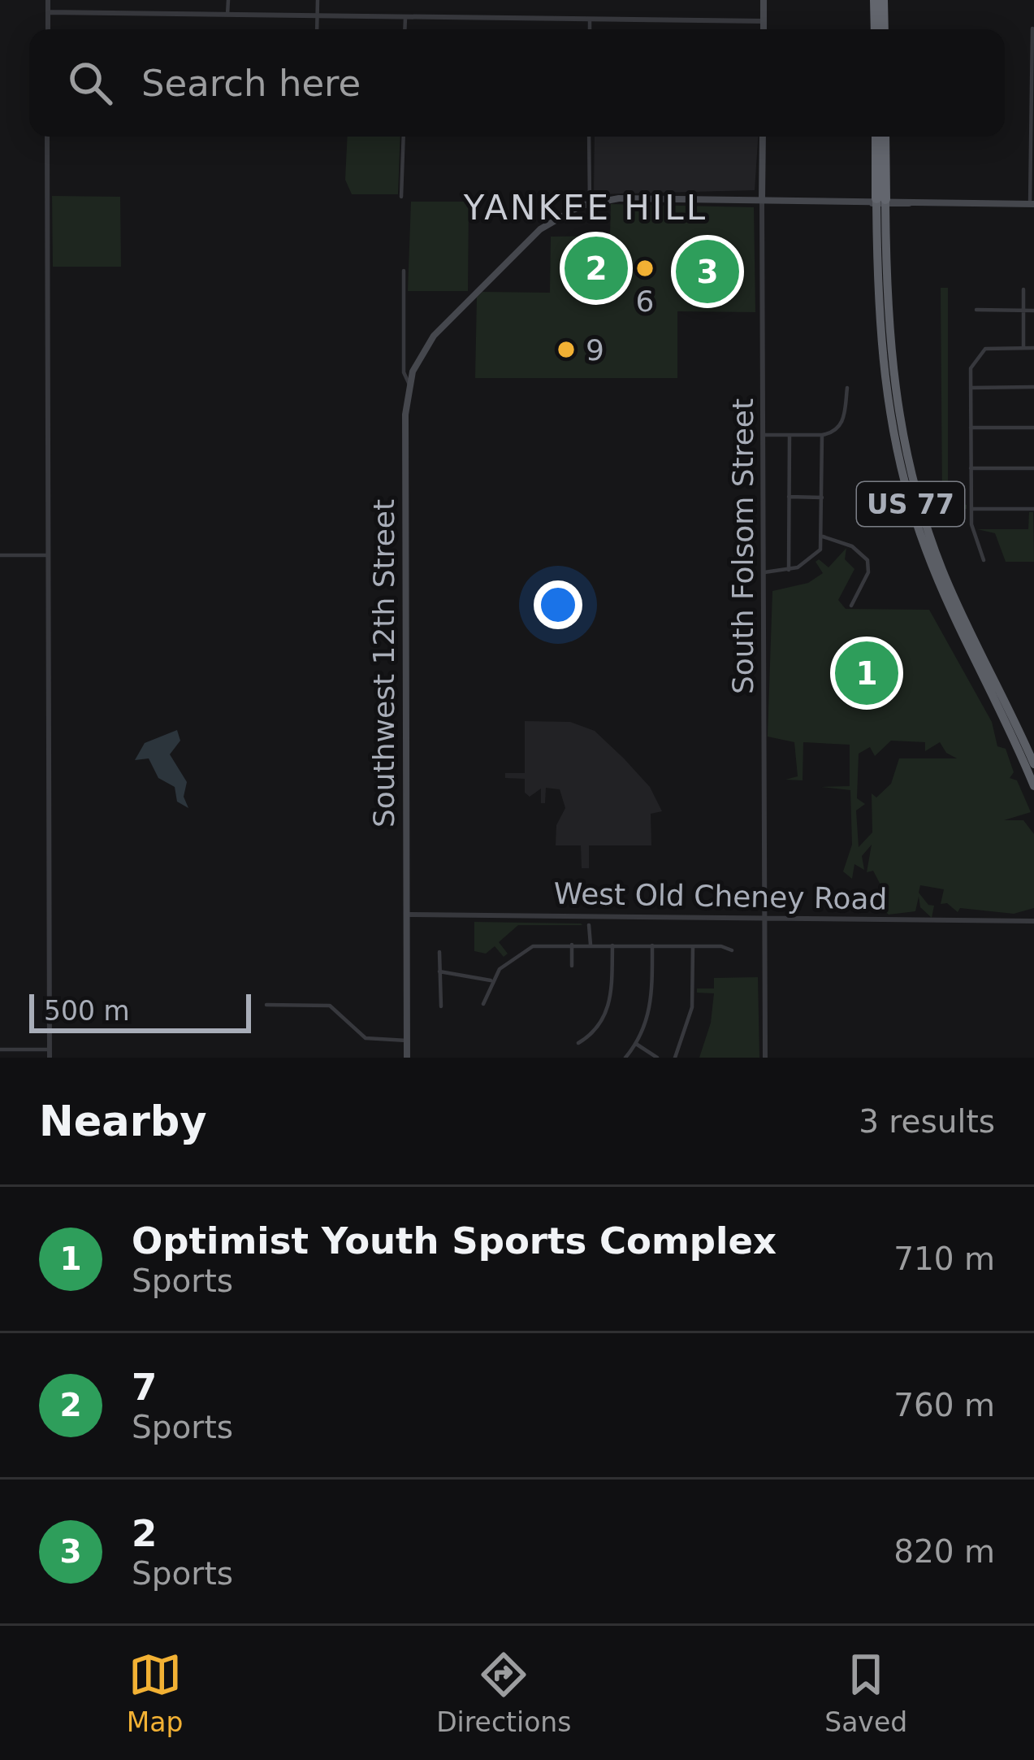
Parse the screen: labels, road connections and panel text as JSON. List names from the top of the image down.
{
  "streets": {
    "highway": ["US 77"],
    "main road": ["South Folsom Street", "Southwest 12th Street"],
    "street": ["West Old Cheney Road"]
  },
  "crossings": [
    ["South Folsom Street", "West Old Cheney Road"],
    ["Southwest 12th Street", "West Old Cheney Road"]
  ],
  "districts": ["YANKEE HILL"],
  "places": ["6", "9"],
  "scale_bar": "500 m",
  "page": {
    "search": "Search here",
    "pins": ["2", "3", "1"],
    "scale": "500 m",
    "heading": ["Nearby", "3 results"],
    "list": [
      {
        "mark": "1",
        "name": "Optimist Youth Sports Complex",
        "note": "Sports",
        "value": "710 m"
      },
      {
        "mark": "2",
        "name": "7",
        "note": "Sports",
        "value": "760 m"
      },
      {
        "mark": "3",
        "name": "2",
        "note": "Sports",
        "value": "820 m"
      }
    ],
    "nav": ["Map", "Directions", "Saved"]
  }
}
